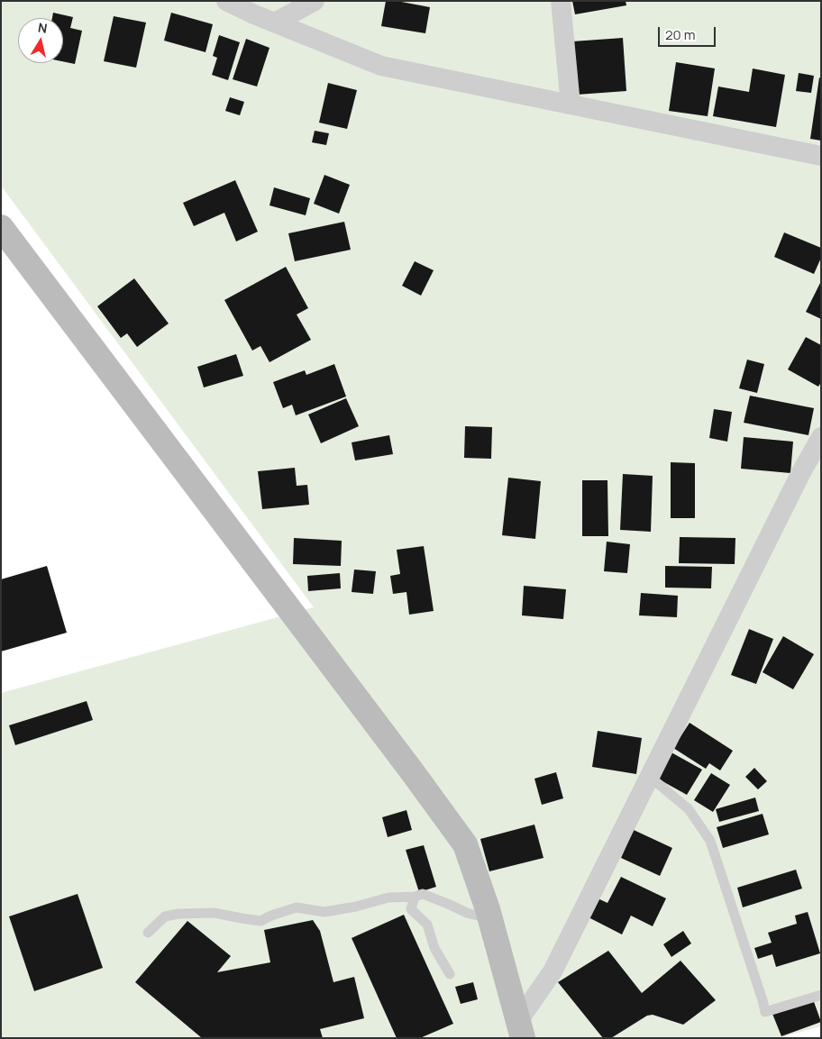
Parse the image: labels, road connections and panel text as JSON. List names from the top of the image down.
{
  "scale_bar": "20 m",
  "north": "top"
}
